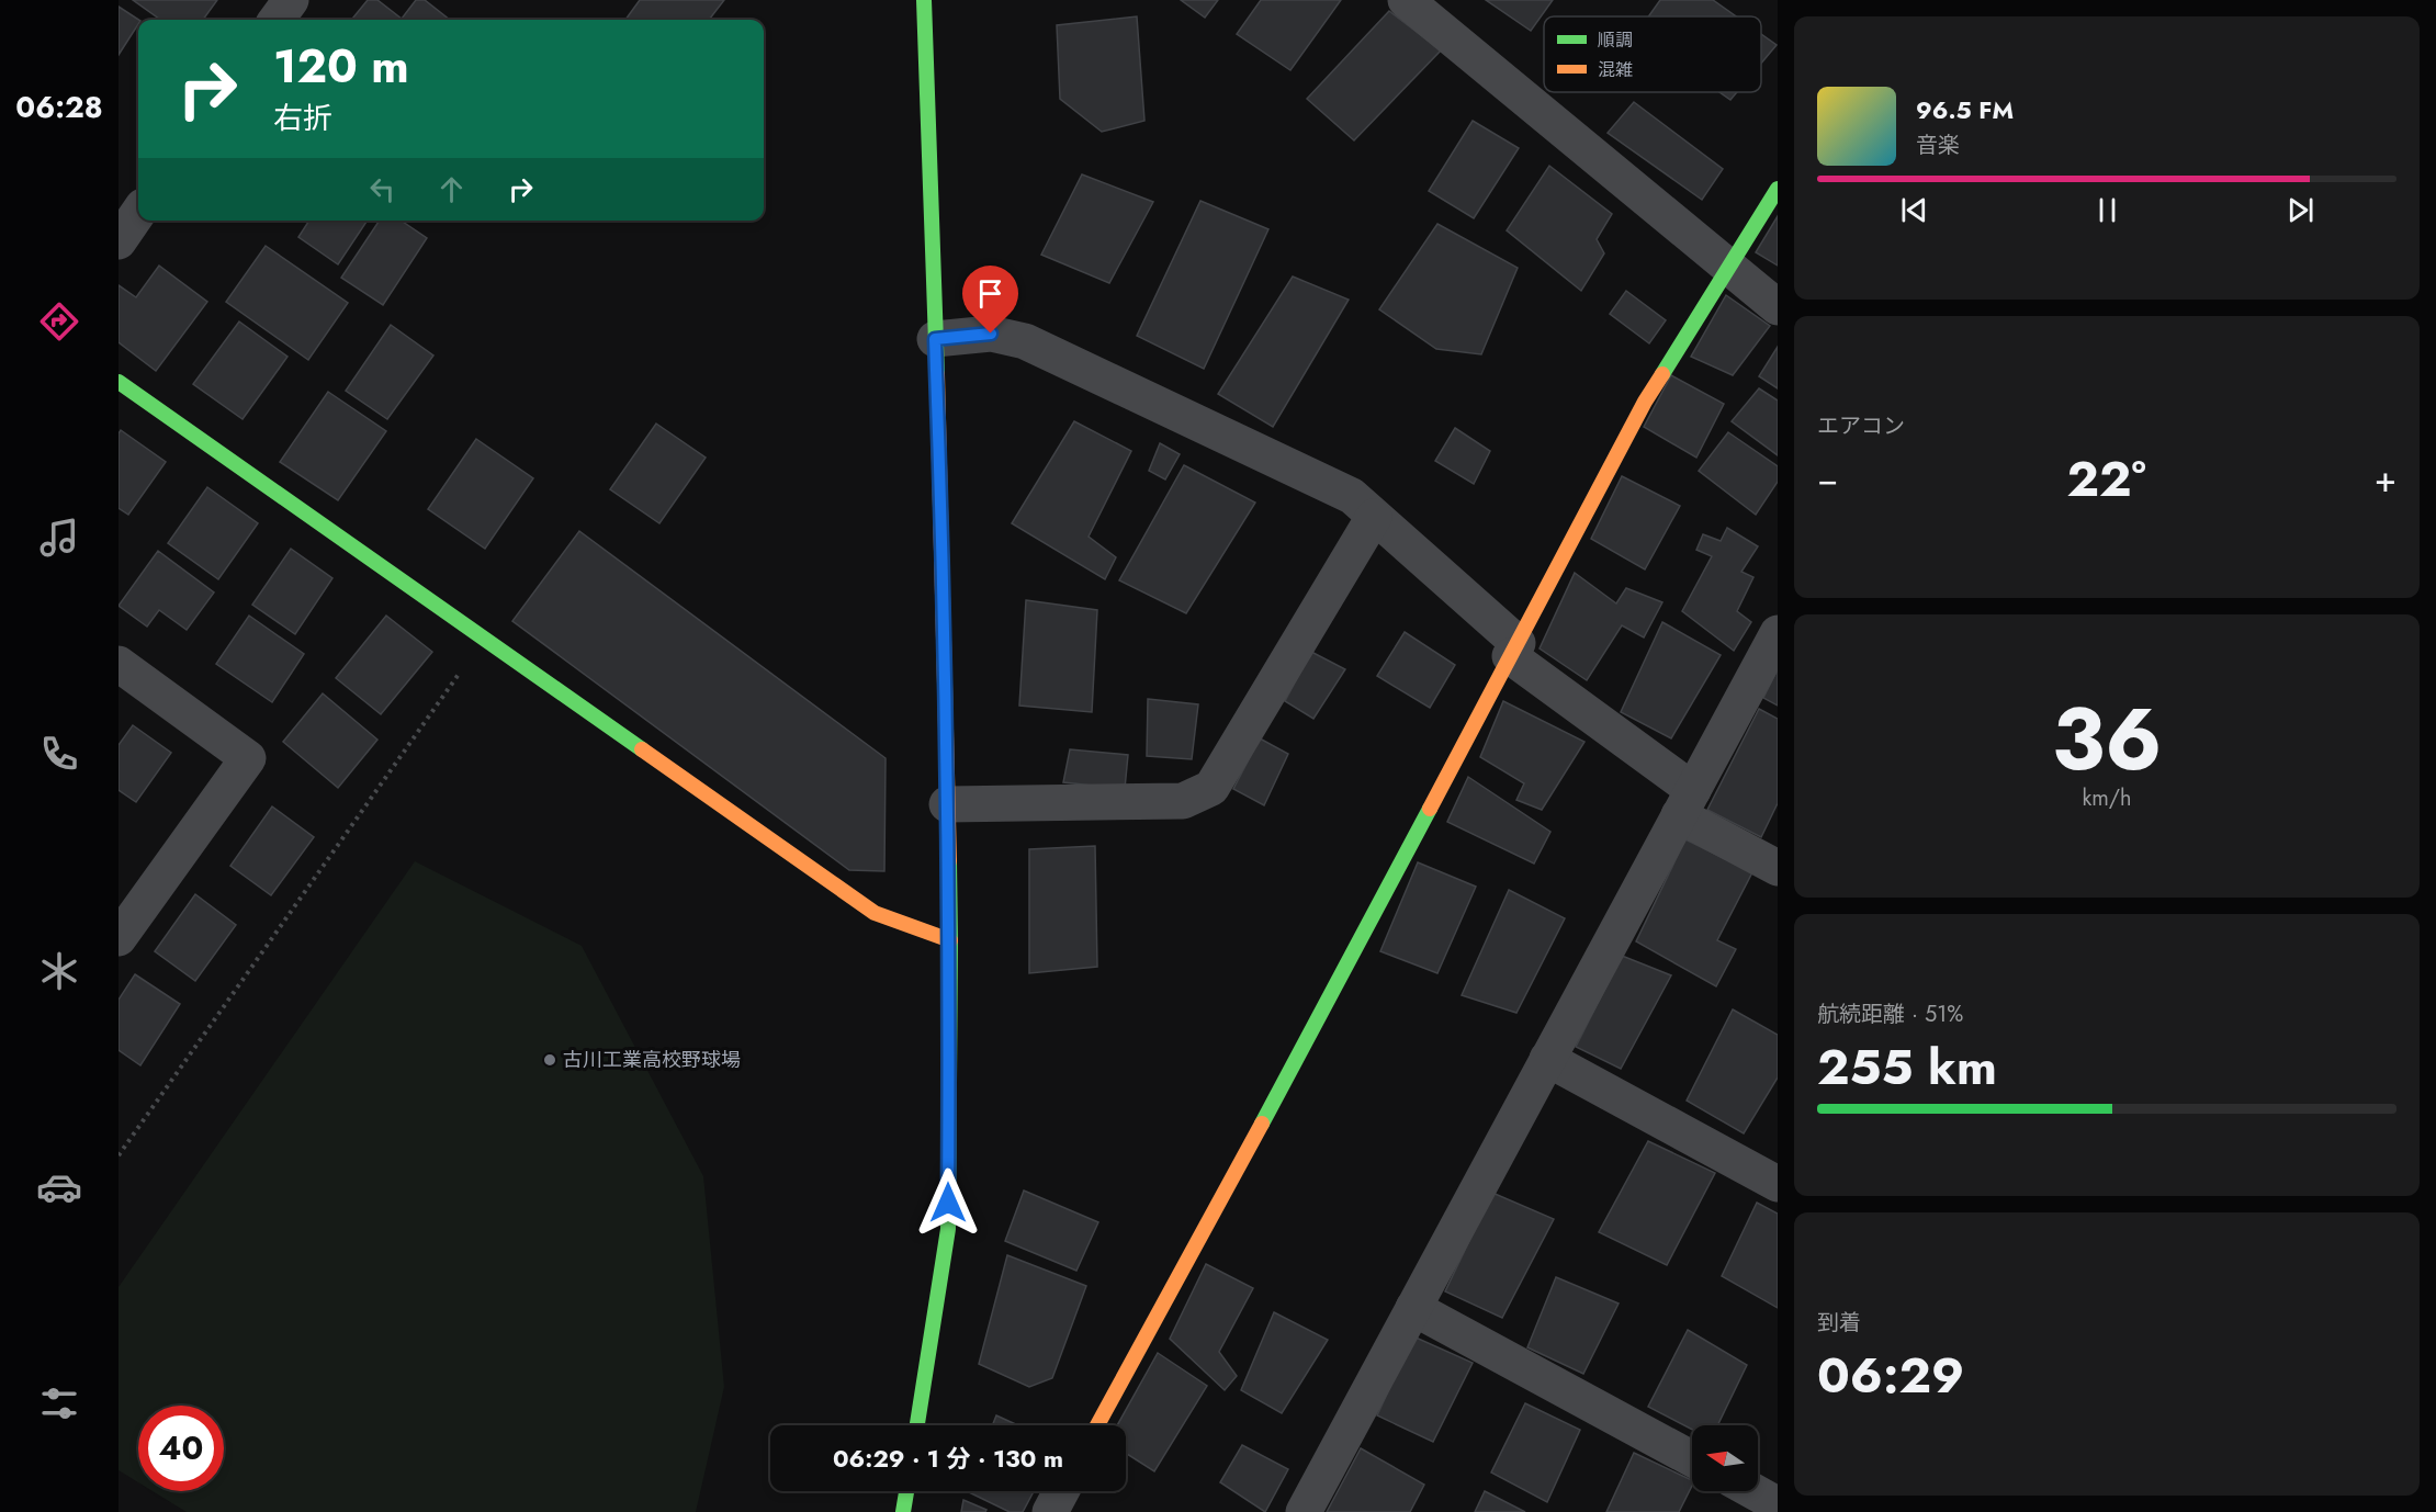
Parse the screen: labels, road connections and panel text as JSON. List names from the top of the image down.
{
  "places": ["古川工業高校野球場"],
  "legend": ["順調", "混雑"],
  "north": "left",
  "page": {
    "tabs": "06:28",
    "turn": ["120 m", "右折"],
    "song": ["96.5 FM", "音楽"],
    "tile": [
      "エアコン",
      ["36", "km/h"],
      ["航続距離 · 51%", "255 km"],
      ["到着", "06:29"]
    ],
    "heat": ["−", "22°", "+"],
    "limit": "40",
    "trip": "06:29 · 1 分 · 130 m"
  }
}
